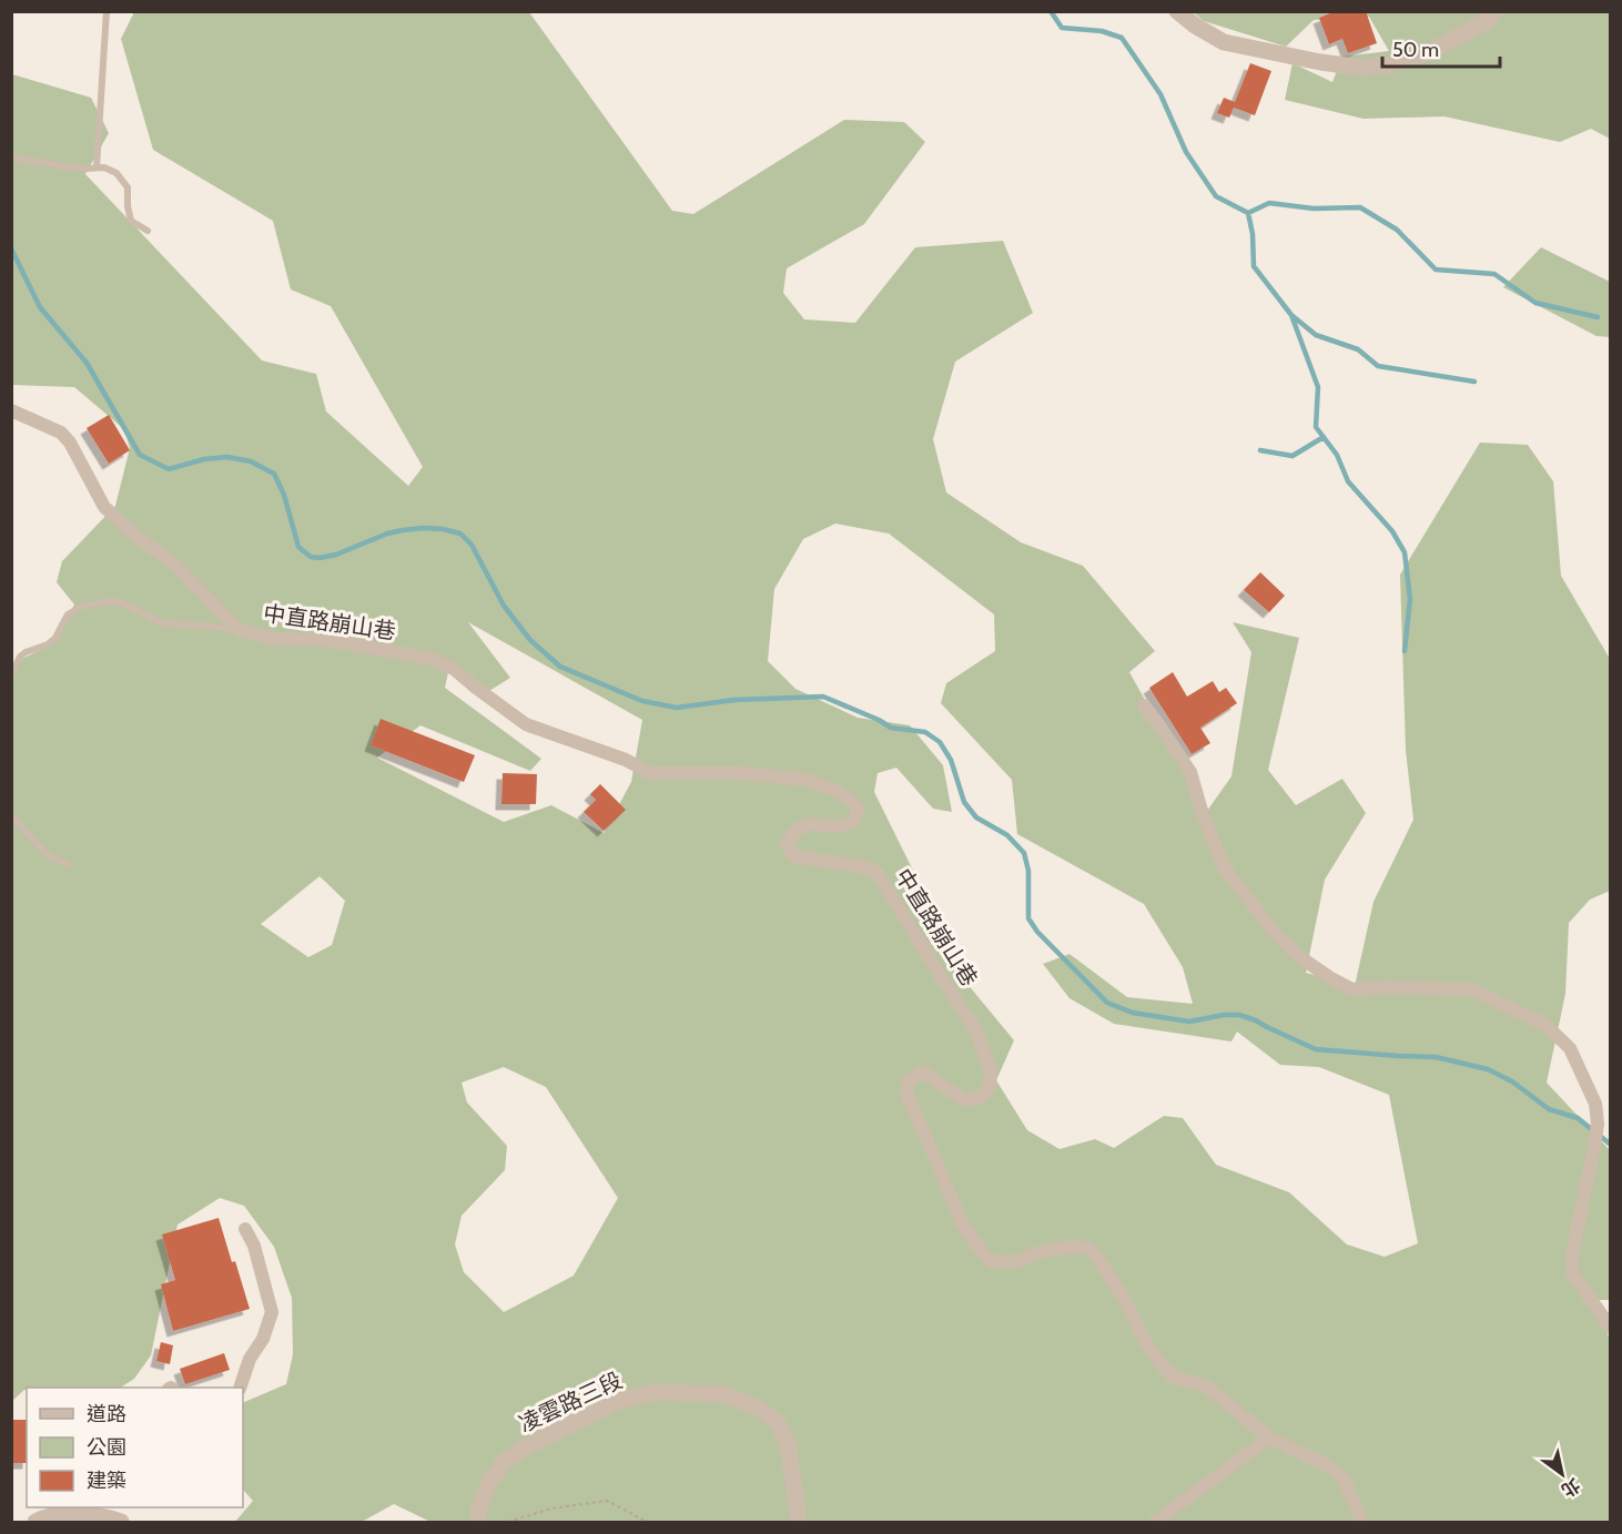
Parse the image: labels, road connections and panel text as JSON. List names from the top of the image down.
{
  "streets": {
    "street": ["中直路崩山巷", "凌雲路三段"]
  },
  "legend": ["道路", "公園", "建築"],
  "scale_bar": "50 m",
  "north": "bottom right"
}
